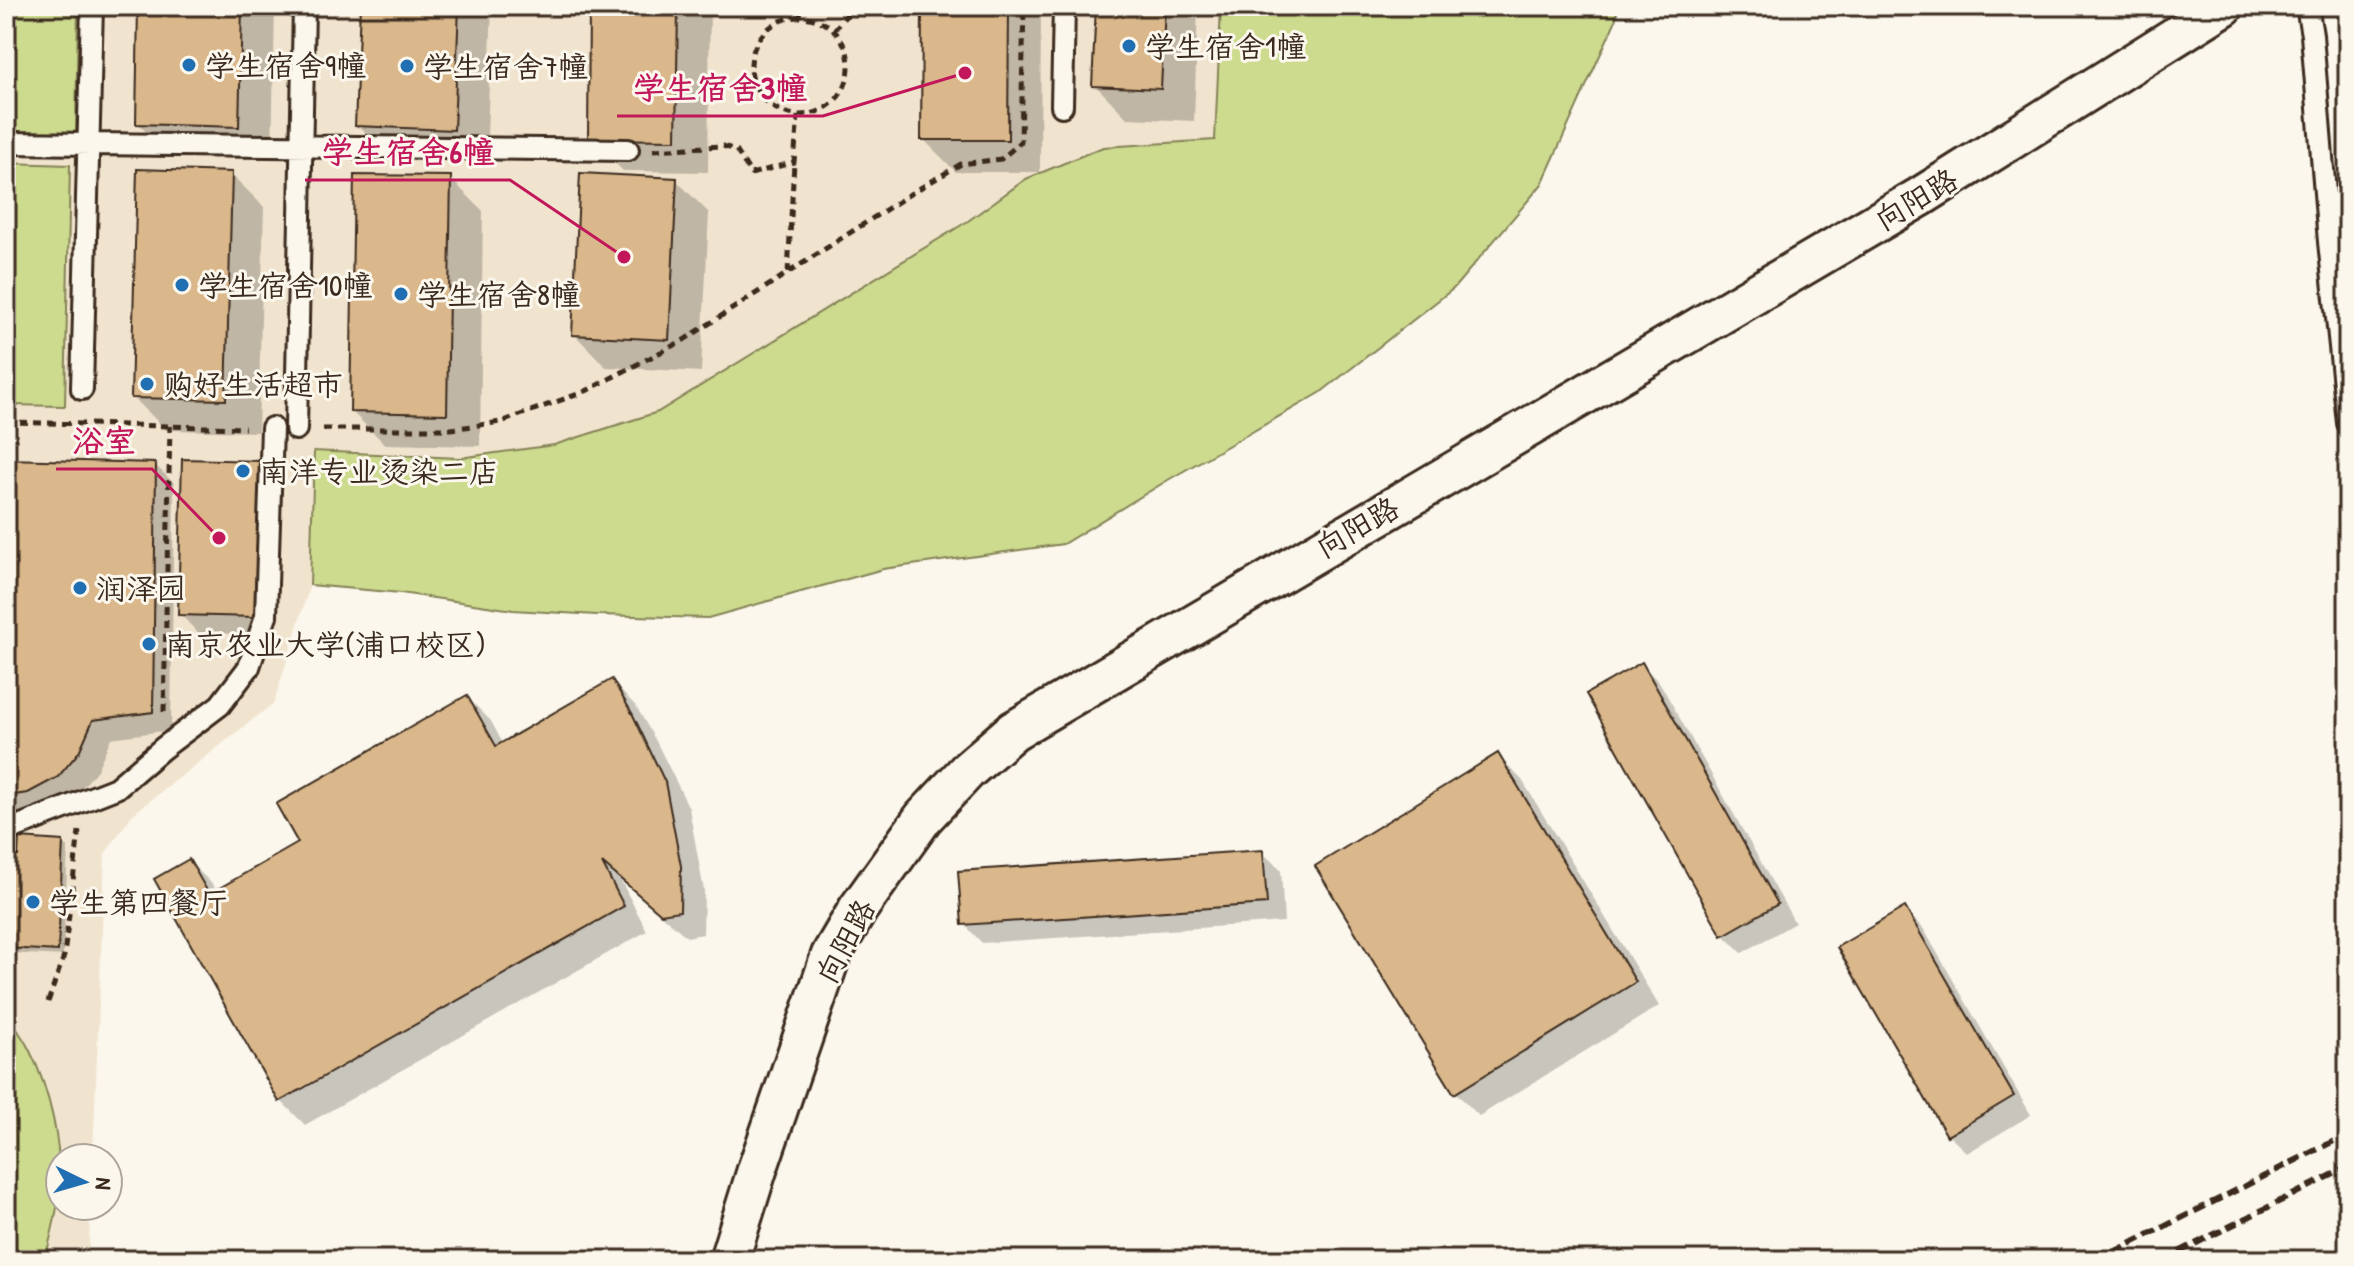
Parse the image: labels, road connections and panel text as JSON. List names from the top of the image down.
{
  "streets": {
    "street": ["向阳路"]
  },
  "places": [
    "学生宿舍1幢",
    "学生宿舍9幢",
    "学生宿舍7幢",
    "学生宿舍3幢",
    "学生宿舍6幢",
    "学生宿舍10幢",
    "学生宿舍8幢",
    "购好生活超市",
    "南洋专业烫染二店",
    "浴室",
    "润泽园",
    "南京农业大学(浦口校区)",
    "学生第四餐厅"
  ],
  "north": "right"
}
